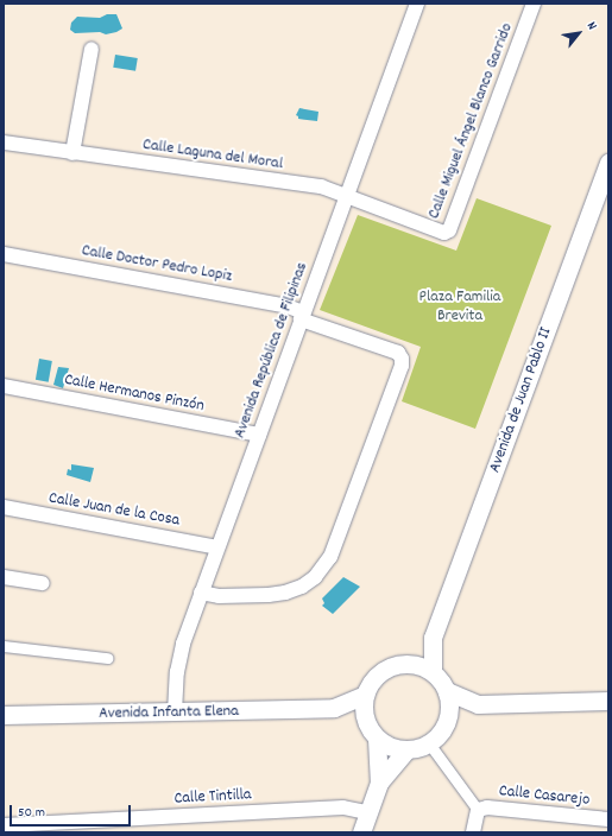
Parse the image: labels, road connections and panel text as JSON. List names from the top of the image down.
{
  "streets": {
    "street": [
      "Calle Miguel Ángel Blanco Garrido",
      "Calle Laguna del Moral",
      "Calle Doctor Pedro Lopiz",
      "Avenida República de Filipinas",
      "Calle Hermanos Pinzón",
      "Avenida de Juan Pablo II",
      "Calle Juan de la Cosa",
      "Avenida Infanta Elena",
      "Calle Casarejo",
      "Calle Tintilla"
    ]
  },
  "crossings": [
    ["Calle Miguel Ángel Blanco Garrido", "Calle Laguna del Moral"],
    ["Calle Miguel Ángel Blanco Garrido", "Avenida República de Filipinas"],
    ["Calle Laguna del Moral", "Avenida República de Filipinas"],
    ["Calle Doctor Pedro Lopiz", "Avenida República de Filipinas"],
    ["Avenida República de Filipinas", "Calle Hermanos Pinzón"],
    ["Avenida República de Filipinas", "Calle Juan de la Cosa"],
    ["Avenida República de Filipinas", "Avenida Infanta Elena"],
    ["Avenida de Juan Pablo II", "Avenida Infanta Elena"]
  ],
  "parks": ["Plaza Familia Brevita"],
  "scale_bar": "50 m",
  "north": "top right"
}
